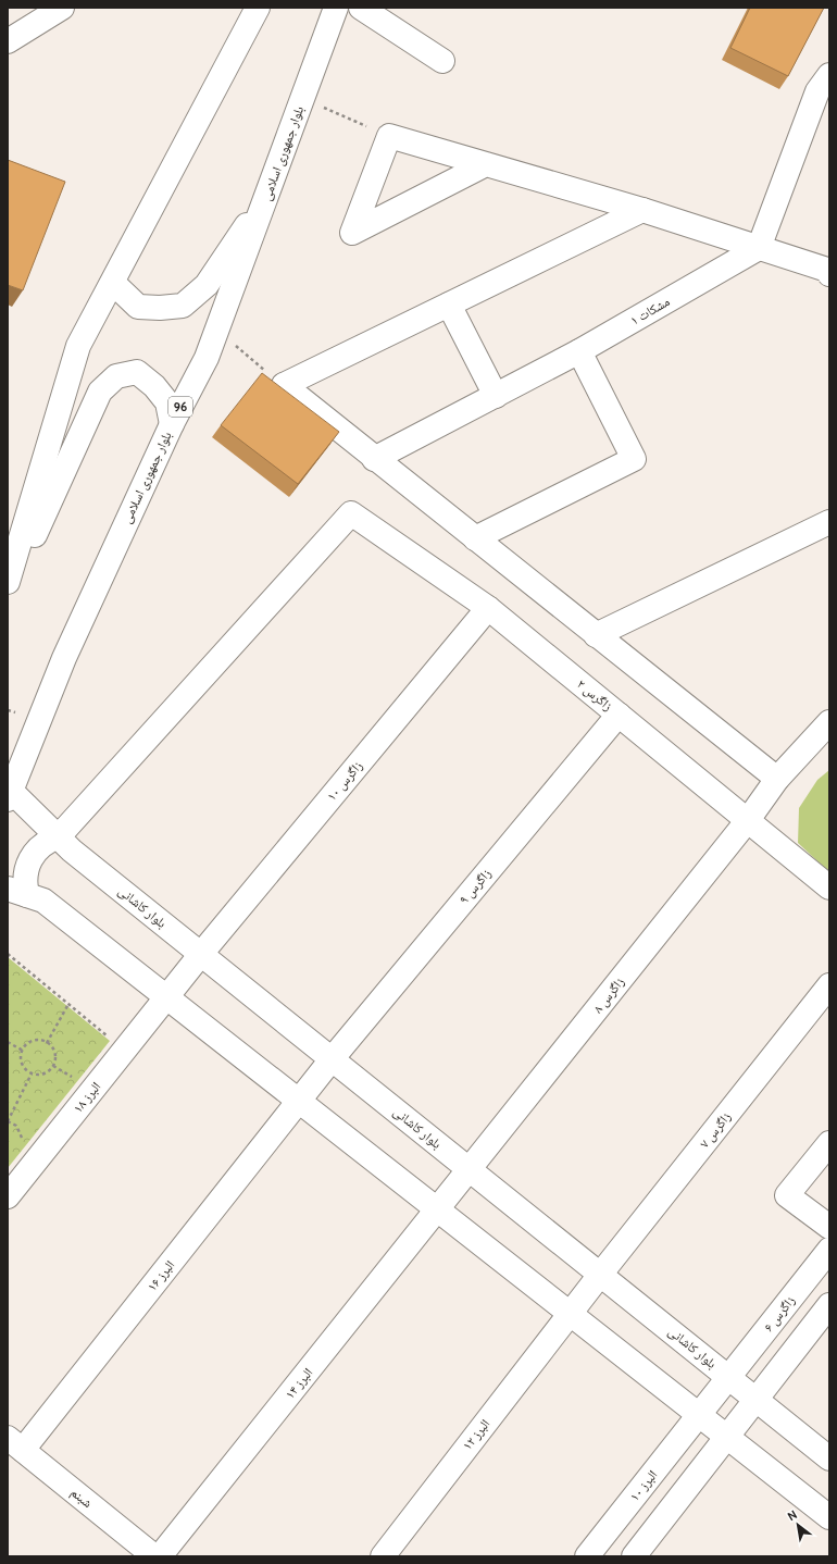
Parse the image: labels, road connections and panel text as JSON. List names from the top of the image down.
{
  "streets": {
    "street": [
      "بلوار جمهوری اسلامی",
      "مشکات ۱",
      "96",
      "زاگرس ۲",
      "زاگرس ۱۰",
      "زاگرس ۹",
      "بلوار کاشانی",
      "زاگرس ۸",
      "البرز ۱۸",
      "زاگرس ۷",
      "البرز ۱۶",
      "زاگرس ۶",
      "البرز ۱۴",
      "البرز ۱۲",
      "البرز ۱۰",
      "شبنم"
    ]
  },
  "crossings": [
    ["بلوار جمهوری اسلامی", "بلوار کاشانی"],
    ["زاگرس ۲", "زاگرس ۱۰"],
    ["زاگرس ۲", "زاگرس ۹"],
    ["زاگرس ۲", "بلوار کاشانی"],
    ["زاگرس ۲", "زاگرس ۸"],
    ["زاگرس ۱۰", "بلوار کاشانی"],
    ["زاگرس ۱۰", "البرز ۱۸"],
    ["زاگرس ۹", "بلوار کاشانی"],
    ["زاگرس ۹", "البرز ۱۶"],
    ["بلوار کاشانی", "زاگرس ۸"],
    ["بلوار کاشانی", "زاگرس ۷"],
    ["بلوار کاشانی", "زاگرس ۶"],
    ["زاگرس ۸", "البرز ۱۴"],
    ["زاگرس ۷", "البرز ۱۲"],
    ["البرز ۱۶", "شبنم"],
    ["زاگرس ۶", "البرز ۱۰"]
  ],
  "north": "top left"
}
